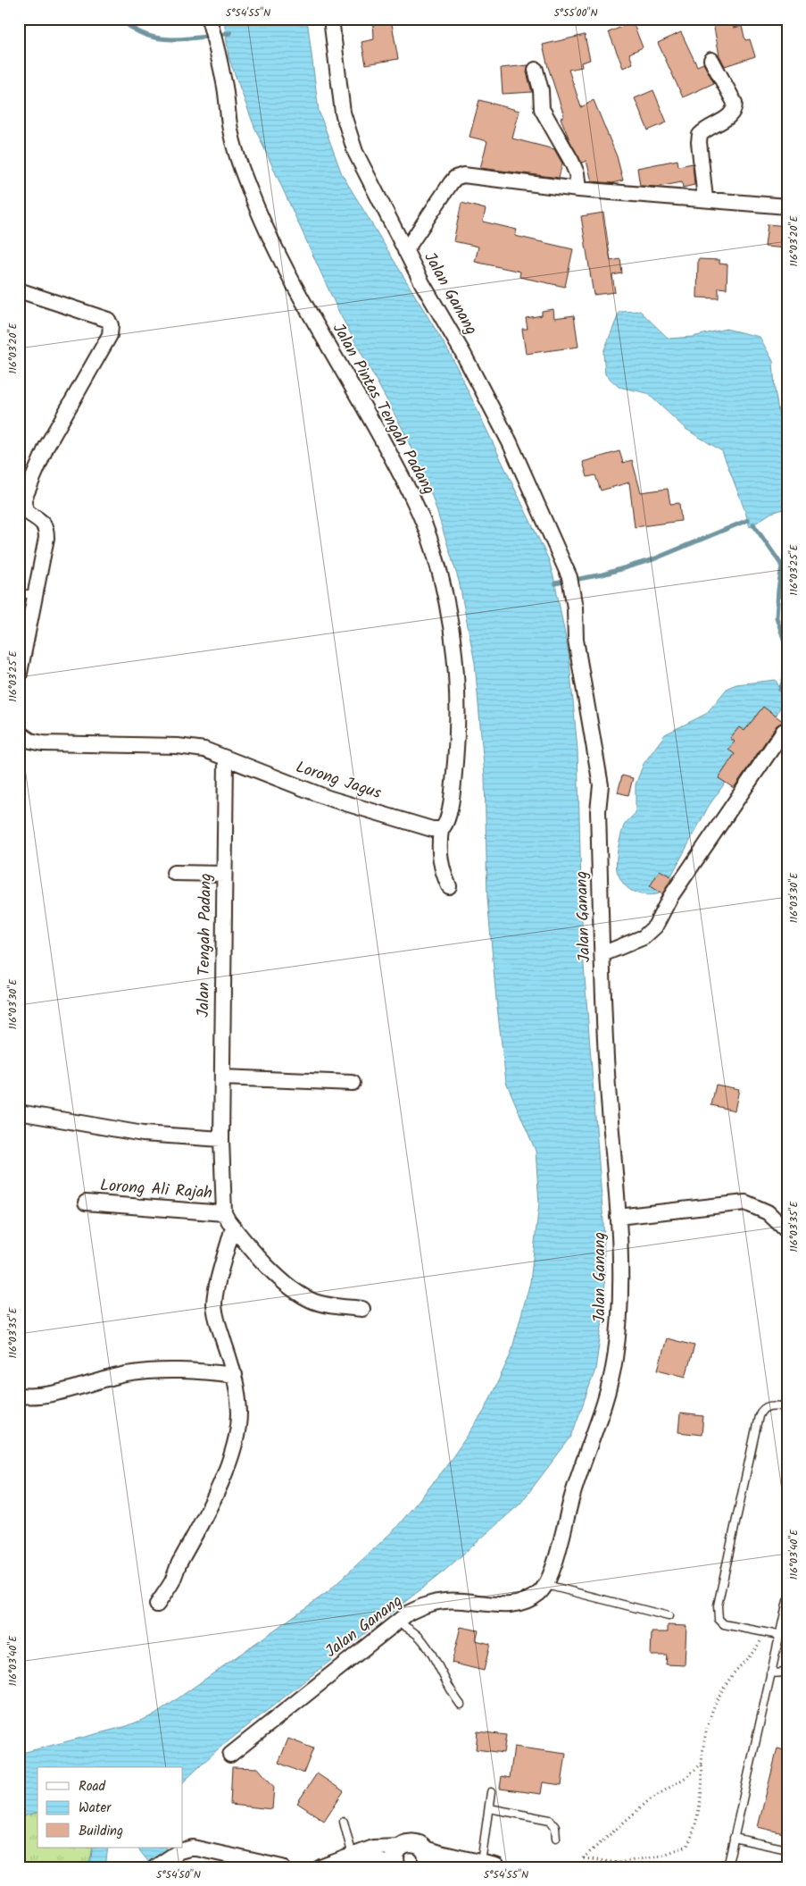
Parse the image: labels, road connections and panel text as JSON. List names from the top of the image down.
{
  "streets": {
    "street": [
      "Jalan Ganang",
      "Jalan Pintas Tengah Padang",
      "Lorong Jagus",
      "Jalan Tengah Padang",
      "Lorong Ali Rajah"
    ]
  },
  "crossings": [
    ["Jalan Pintas Tengah Padang", "Lorong Jagus"],
    ["Lorong Jagus", "Jalan Tengah Padang"],
    ["Jalan Tengah Padang", "Lorong Ali Rajah"]
  ],
  "legend": ["Road", "Water", "Building"],
  "coordinates": [
    "5°54'55\"N",
    "5°55'00\"N",
    "116°03'20\"E",
    "116°03'25\"E",
    "116°03'30\"E",
    "116°03'35\"E",
    "116°03'40\"E",
    "5°54'50\"N"
  ]
}
